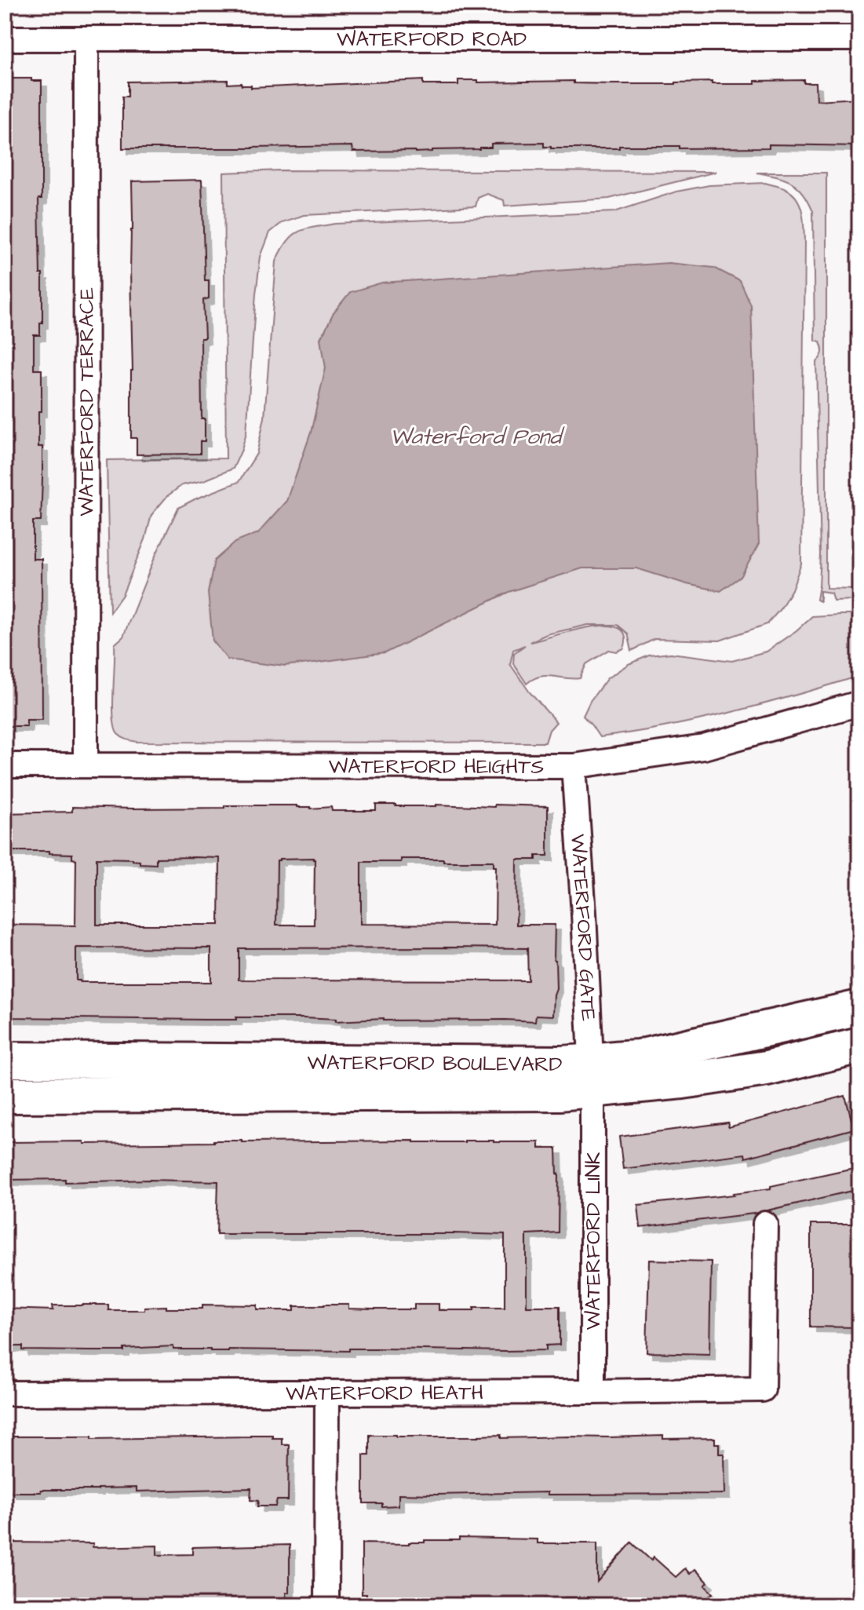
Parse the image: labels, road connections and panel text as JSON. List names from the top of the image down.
{
  "streets": {
    "street": [
      "WATERFORD ROAD",
      "WATERFORD TERRACE",
      "WATERFORD HEIGHTS",
      "WATERFORD GATE",
      "WATERFORD BOULEVARD",
      "WATERFORD LINK",
      "WATERFORD HEATH"
    ]
  },
  "crossings": [
    ["WATERFORD ROAD", "WATERFORD TERRACE"],
    ["WATERFORD TERRACE", "WATERFORD HEIGHTS"],
    ["WATERFORD HEIGHTS", "WATERFORD GATE"],
    ["WATERFORD GATE", "WATERFORD BOULEVARD"],
    ["WATERFORD GATE", "WATERFORD LINK"],
    ["WATERFORD BOULEVARD", "WATERFORD LINK"],
    ["WATERFORD LINK", "WATERFORD HEATH"]
  ],
  "water": ["Waterford Pond"]
}
